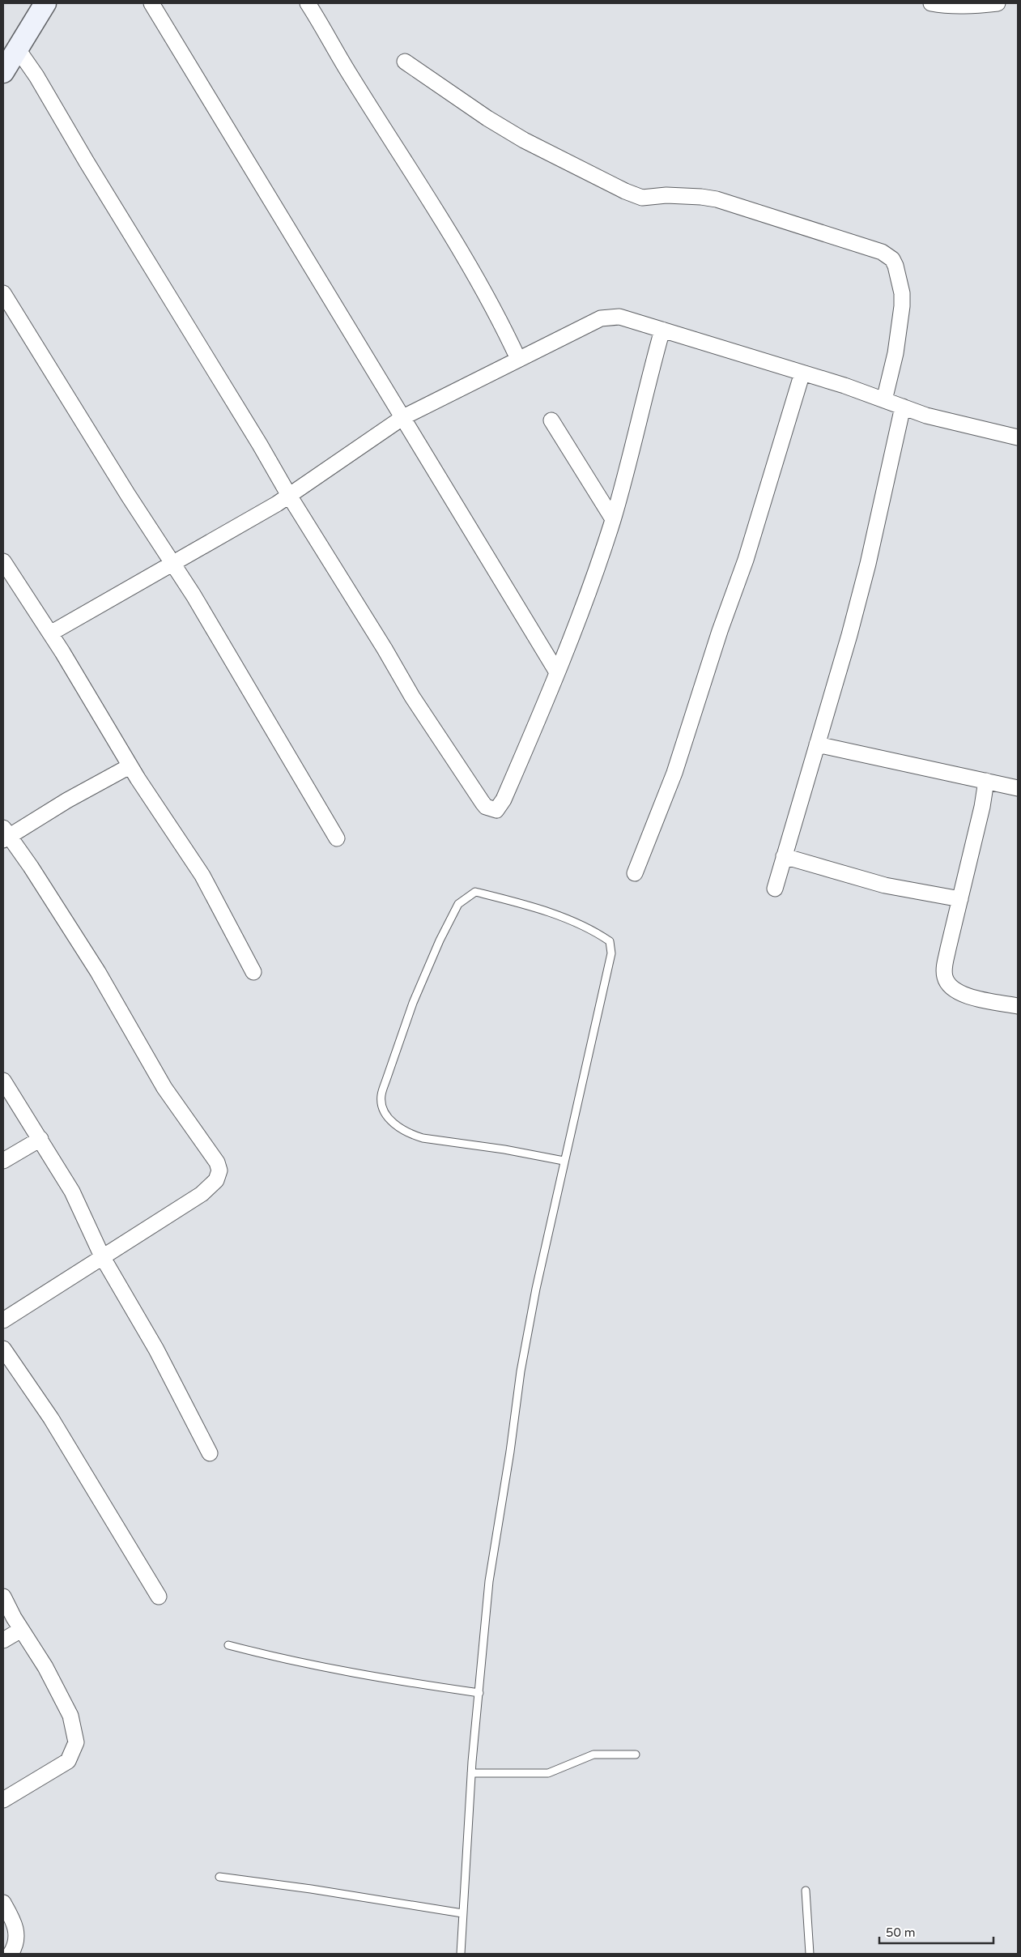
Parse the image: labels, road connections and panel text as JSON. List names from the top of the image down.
{
  "scale_bar": "50 m"
}
